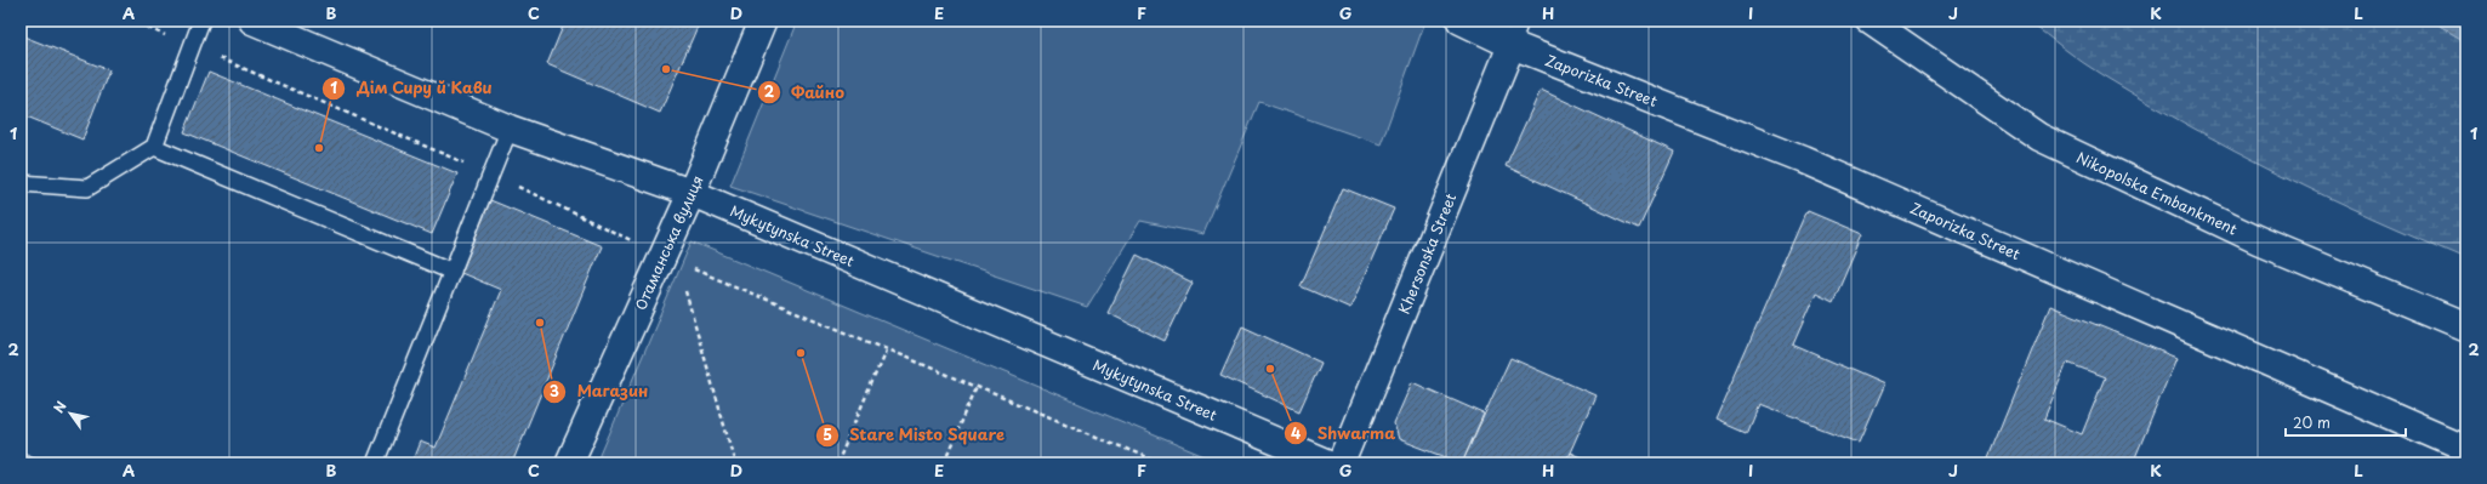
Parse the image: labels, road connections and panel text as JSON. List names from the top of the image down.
{
  "streets": {
    "street": [
      "Zaporizka Street",
      "Nikopolska Embankment",
      "Mykytynska Street",
      "Отаманська вулиця",
      "Khersonska Street"
    ]
  },
  "crossings": [
    ["Zaporizka Street", "Khersonska Street"],
    ["Mykytynska Street", "Отаманська вулиця"]
  ],
  "places": [
    "Файно",
    "Дім Сиру й Кави",
    "Магазин",
    "Stare Misto Square",
    "Shwarma"
  ],
  "scale_bar": "20 m",
  "north": "top left",
  "grid": {
    "columns": [
      "A",
      "B",
      "C",
      "D",
      "E",
      "F",
      "G",
      "H",
      "I",
      "J",
      "K",
      "L"
    ],
    "rows": ["1", "2"]
  }
}
